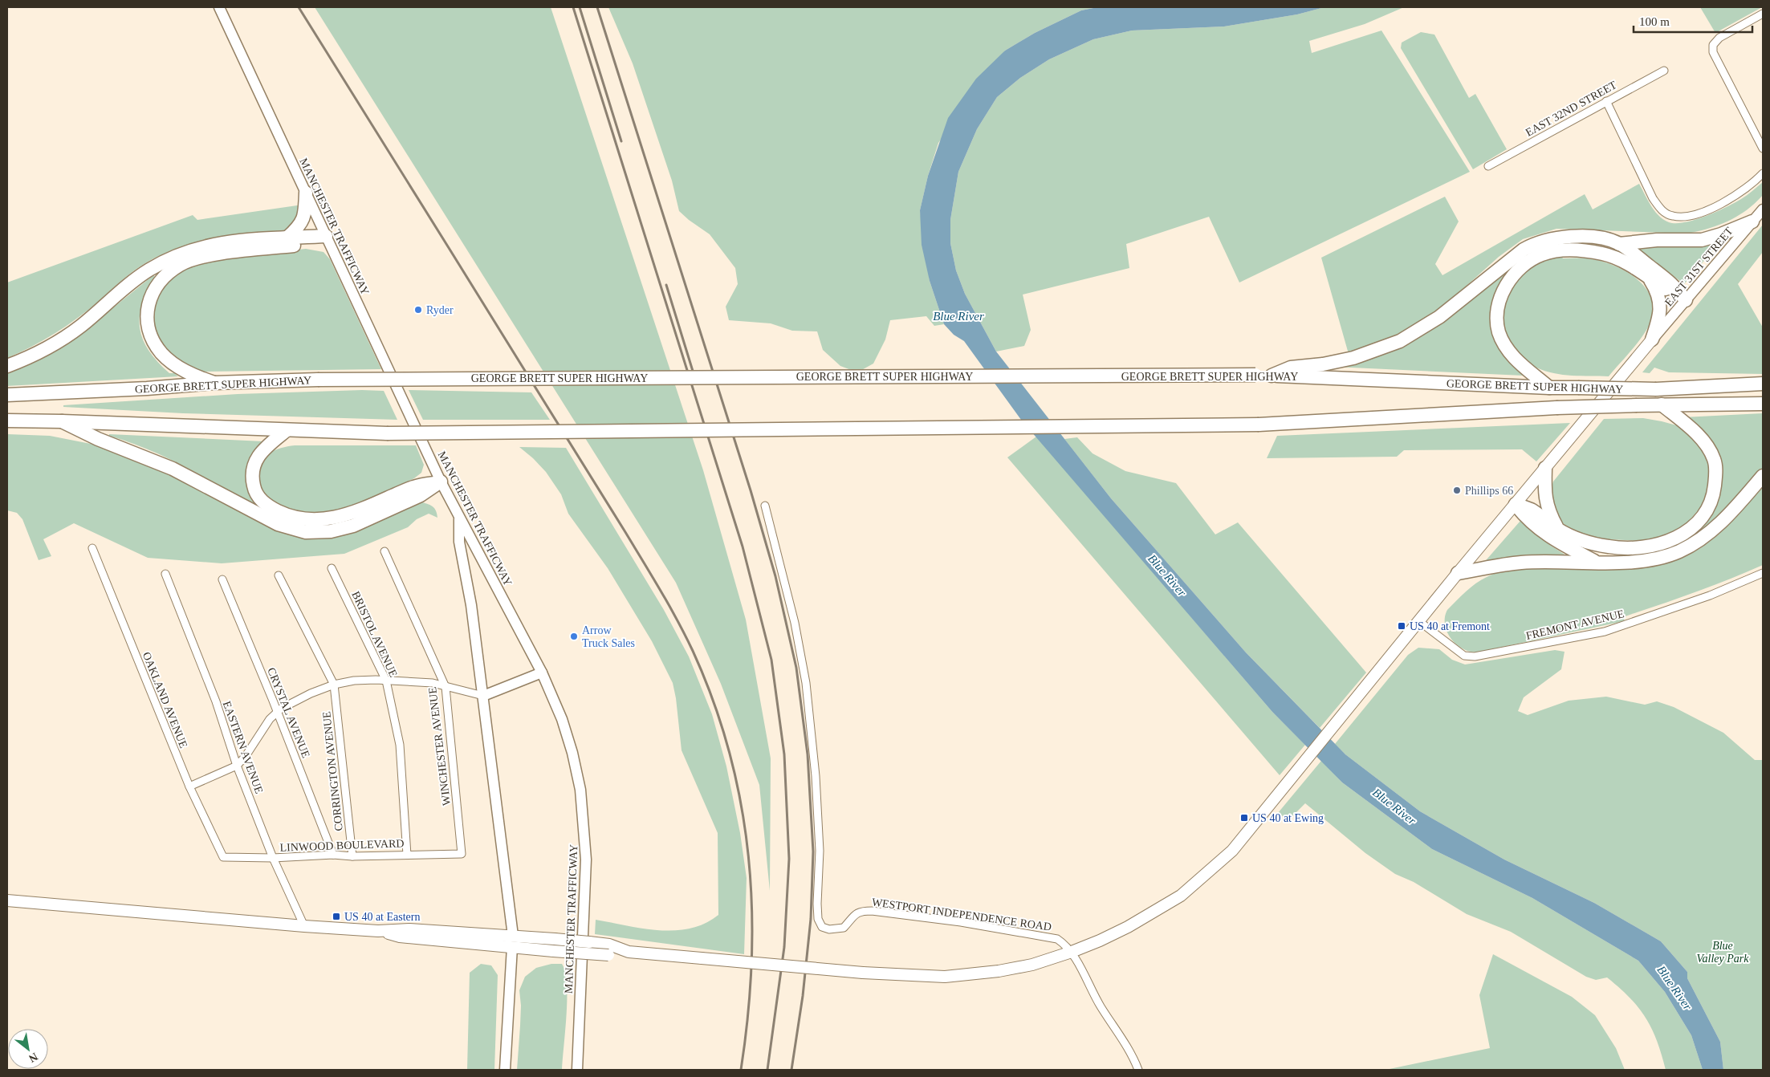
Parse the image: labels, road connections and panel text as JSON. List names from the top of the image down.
{
  "streets": {
    "highway": ["GEORGE BRETT SUPER HIGHWAY"],
    "main road": ["MANCHESTER TRAFFICWAY", "EAST 31ST STREET"],
    "street": [
      "EAST 32ND STREET",
      "FREMONT AVENUE",
      "BRISTOL AVENUE",
      "OAKLAND AVENUE",
      "CRYSTAL AVENUE",
      "WINCHESTER AVENUE",
      "EASTERN AVENUE",
      "CORRINGTON AVENUE",
      "LINWOOD BOULEVARD",
      "WESTPORT INDEPENDENCE ROAD"
    ]
  },
  "crossings": [
    ["BRISTOL AVENUE", "LINWOOD BOULEVARD"],
    ["OAKLAND AVENUE", "LINWOOD BOULEVARD"],
    ["CRYSTAL AVENUE", "LINWOOD BOULEVARD"],
    ["WINCHESTER AVENUE", "LINWOOD BOULEVARD"],
    ["EASTERN AVENUE", "LINWOOD BOULEVARD"],
    ["CORRINGTON AVENUE", "LINWOOD BOULEVARD"]
  ],
  "water": ["Blue River"],
  "parks": ["Blue Valley Park"],
  "places": {
    "other": ["Ryder", "Phillips 66", "Arrow Truck Sales"],
    "transit": ["US 40 at Fremont", "US 40 at Ewing", "US 40 at Eastern"]
  },
  "scale_bar": "100 m",
  "north": "bottom right"
}
